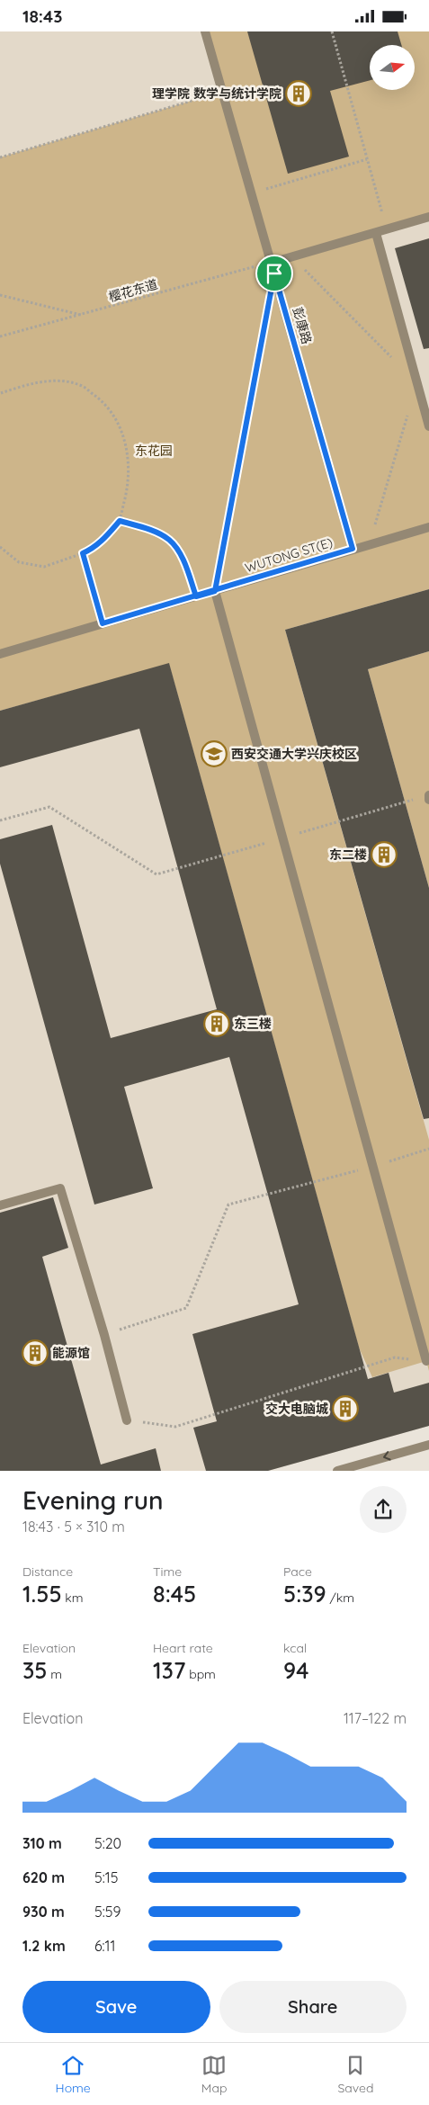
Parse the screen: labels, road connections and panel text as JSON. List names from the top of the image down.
{
  "streets": {
    "street": ["彭康路", "WUTONG ST(E)"],
    "path": ["樱花东道"]
  },
  "crossings": [
    ["樱花东道", "彭康路"],
    ["彭康路", "WUTONG ST(E)"]
  ],
  "parks": ["东花园"],
  "places": {
    "building": [
      "理学院 数学与统计学院",
      "东二楼",
      "东三楼",
      "能源馆",
      "交大电脑城"
    ],
    "school or university": ["西安交通大学兴庆校区"]
  },
  "north": "right",
  "page": {
    "status": "18:43",
    "heading": ["Evening run", "18:43 · 5 × 310 m"],
    "stats": [
      ["Distance", "1.55 km"],
      ["Time", "8:45"],
      ["Pace", "5:39 /km"],
      ["Elevation", "35 m"],
      ["Heart rate", "137 bpm"],
      ["kcal", "94"]
    ],
    "chart": ["Elevation", "117–122 m"],
    "list": [
      {
        "name": "310 m",
        "note": "5:20"
      },
      {
        "name": "620 m",
        "note": "5:15"
      },
      {
        "name": "930 m",
        "note": "5:59"
      },
      {
        "name": "1.2 km",
        "note": "6:11"
      }
    ],
    "buttons": ["Save", "Share"],
    "tabs": ["Home", "Map", "Saved"]
  }
}
